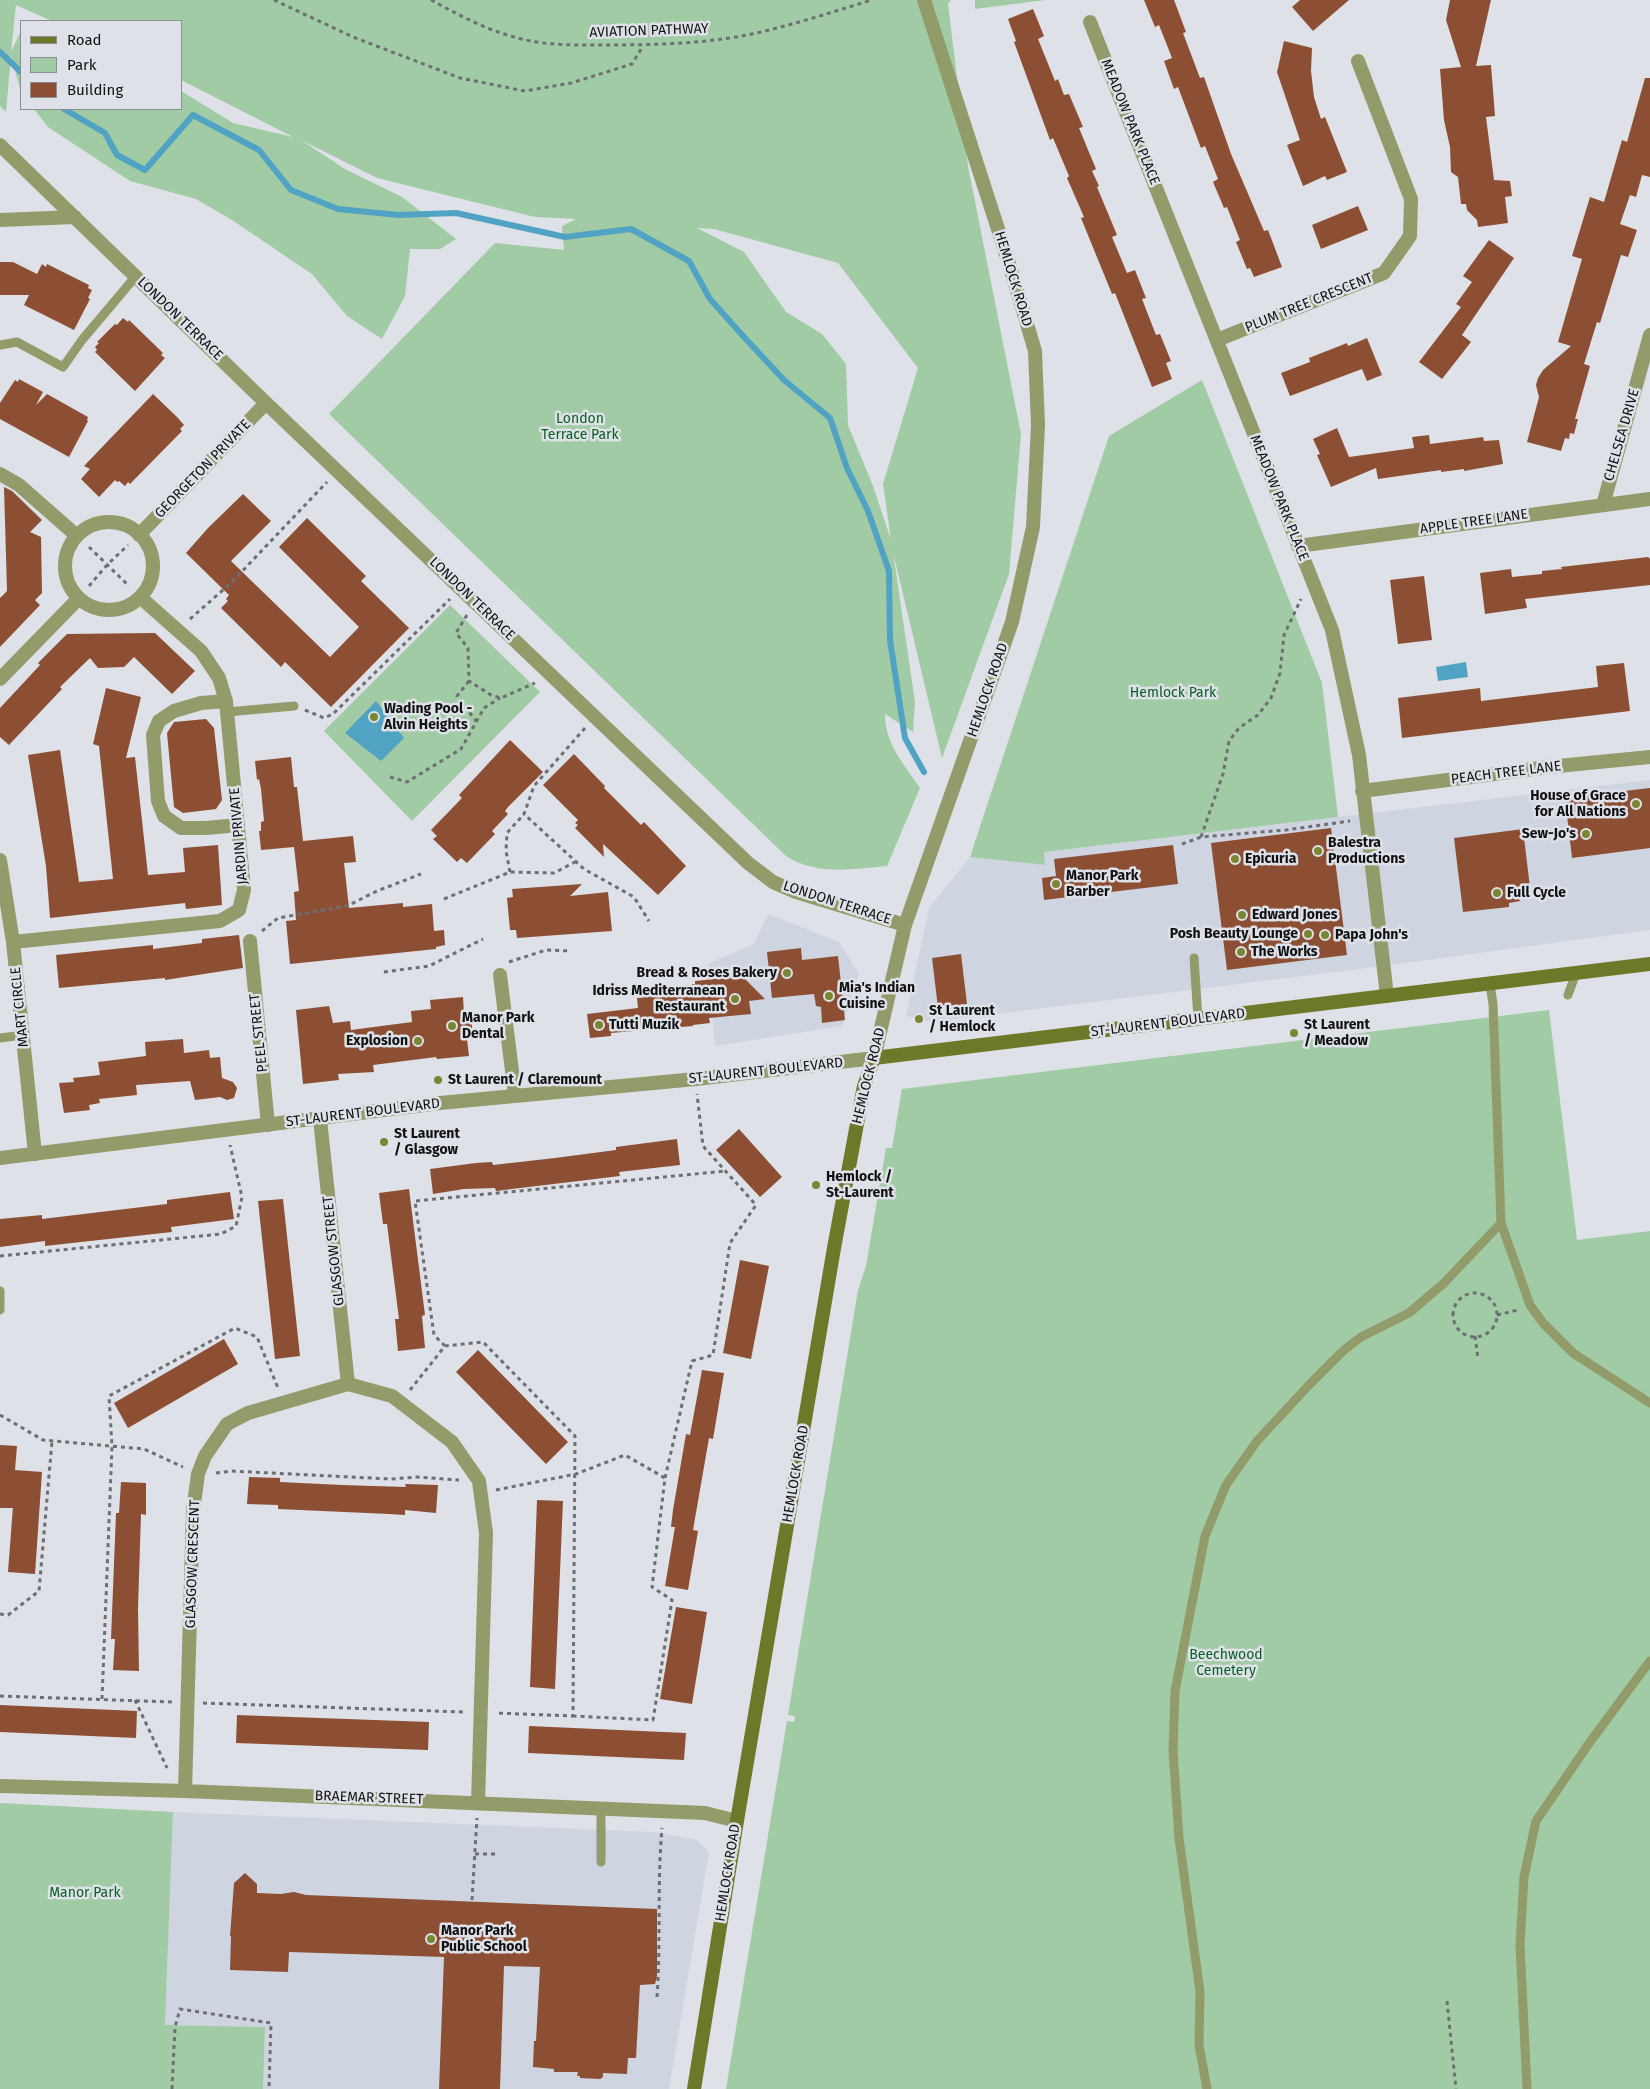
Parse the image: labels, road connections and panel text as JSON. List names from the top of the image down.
{
  "streets": {
    "main road": ["HEMLOCK ROAD", "ST-LAURENT BOULEVARD"],
    "street": [
      "MEADOW PARK PLACE",
      "PLUM TREE CRESCENT",
      "LONDON TERRACE",
      "CHELSEA DRIVE",
      "GEORGETON PRIVATE",
      "APPLE TREE LANE",
      "PEACH TREE LANE",
      "JARDIN PRIVATE",
      "MART CIRCLE",
      "PEEL STREET",
      "GLASGOW STREET",
      "GLASGOW CRESCENT",
      "BRAEMAR STREET"
    ],
    "path": ["AVIATION PATHWAY"]
  },
  "crossings": [
    ["MEADOW PARK PLACE", "PLUM TREE CRESCENT"],
    ["MEADOW PARK PLACE", "APPLE TREE LANE"],
    ["MEADOW PARK PLACE", "PEACH TREE LANE"],
    ["MEADOW PARK PLACE", "ST-LAURENT BOULEVARD"],
    ["HEMLOCK ROAD", "LONDON TERRACE"],
    ["HEMLOCK ROAD", "ST-LAURENT BOULEVARD"],
    ["HEMLOCK ROAD", "BRAEMAR STREET"],
    ["LONDON TERRACE", "GEORGETON PRIVATE"],
    ["CHELSEA DRIVE", "APPLE TREE LANE"],
    ["JARDIN PRIVATE", "MART CIRCLE"],
    ["MART CIRCLE", "ST-LAURENT BOULEVARD"],
    ["ST-LAURENT BOULEVARD", "PEEL STREET"],
    ["ST-LAURENT BOULEVARD", "GLASGOW STREET"],
    ["GLASGOW STREET", "GLASGOW CRESCENT"],
    ["GLASGOW CRESCENT", "BRAEMAR STREET"]
  ],
  "parks": [
    "London Terrace Park",
    "Hemlock Park",
    "Beechwood Cemetery",
    "Manor Park"
  ],
  "places": [
    "Wading Pool - Alvin Heights",
    "House of Grace for All Nations",
    "Sew-Jo's",
    "Balestra Productions",
    "Epicuria",
    "Manor Park Barber",
    "Full Cycle",
    "Edward Jones",
    "Posh Beauty Lounge",
    "Papa John's",
    "The Works",
    "Bread & Roses Bakery",
    "Mia's Indian Cuisine",
    "Idriss Mediterranean Restaurant",
    "St Laurent / Hemlock",
    "Tutti Muzik",
    "Manor Park Dental",
    "St Laurent / Meadow",
    "Explosion",
    "St Laurent / Claremount",
    "St Laurent / Glasgow",
    "Hemlock / St-Laurent",
    "Manor Park Public School"
  ],
  "legend": ["Road", "Park", "Building"]
}
